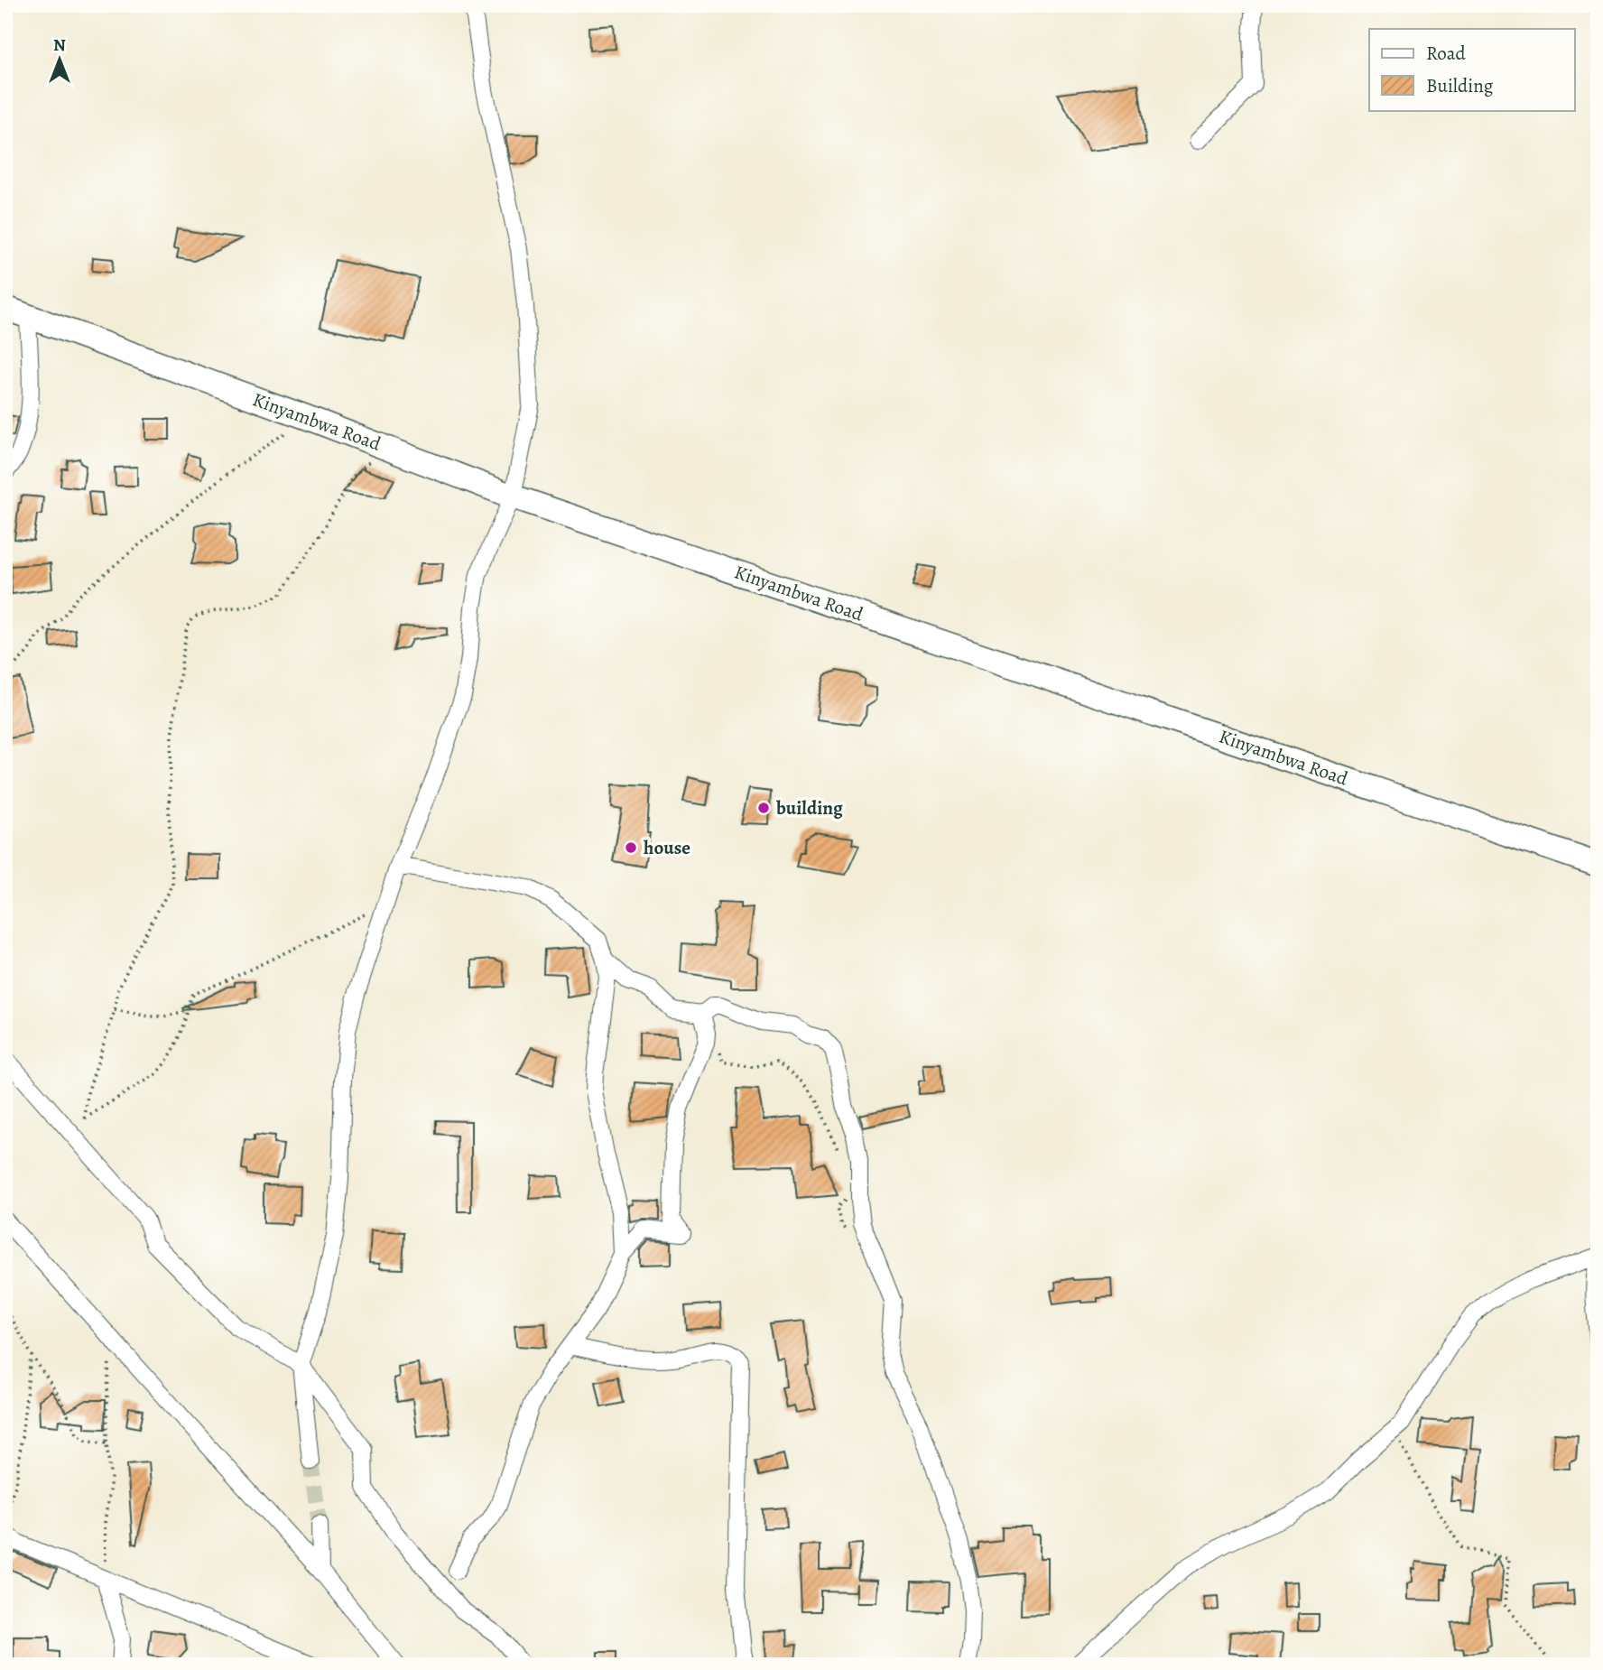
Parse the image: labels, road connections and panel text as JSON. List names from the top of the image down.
{
  "streets": {
    "street": ["Kinyambwa Road"]
  },
  "places": ["building", "house"],
  "legend": ["Road", "Building"],
  "north": "top"
}
